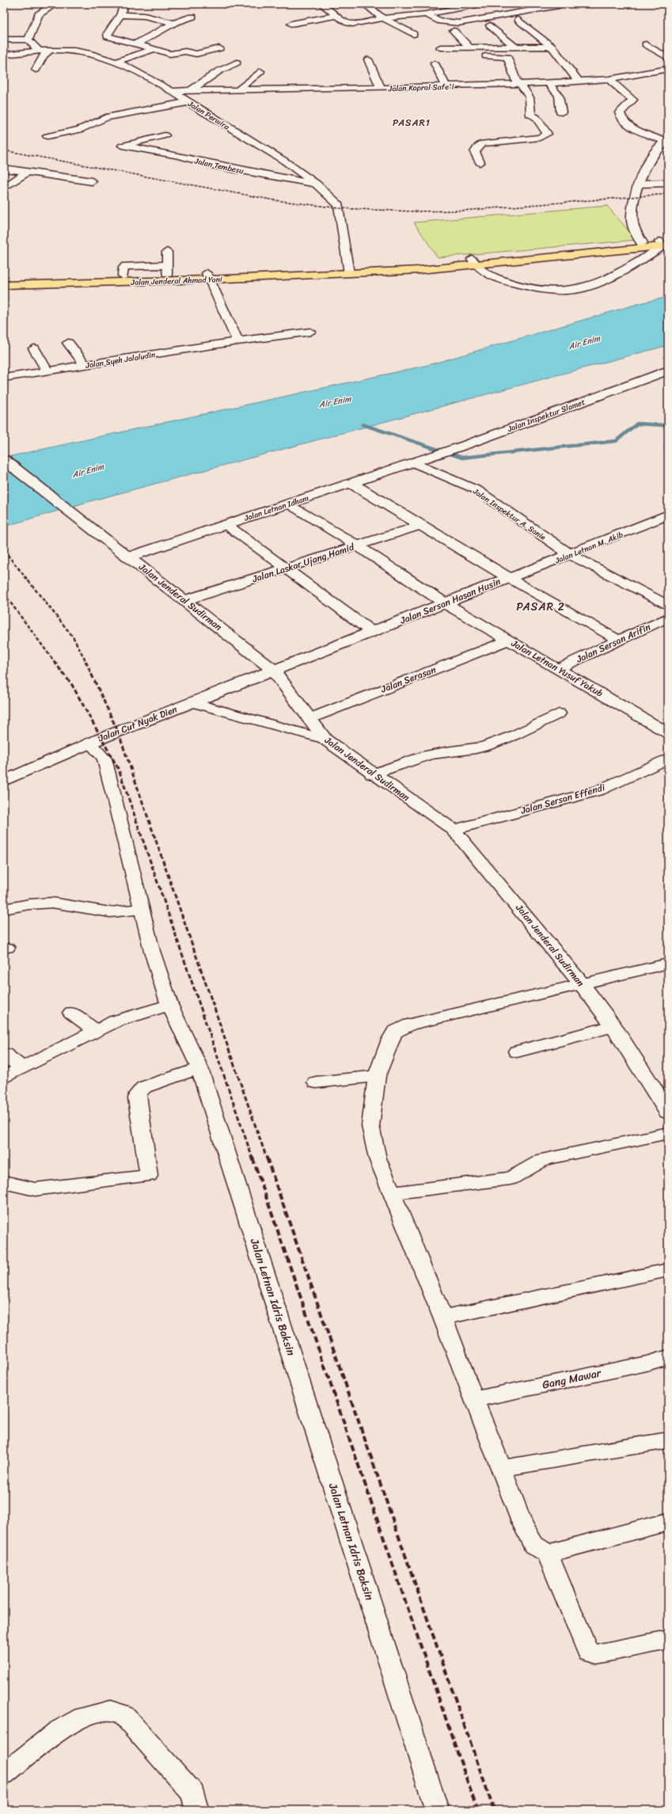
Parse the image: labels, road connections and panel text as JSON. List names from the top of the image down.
{
  "streets": {
    "highway": ["Jalan Jenderal Ahmad Yani"],
    "main road": [
      "Jalan Inspektur Slamet",
      "Jalan Letnan Idham",
      "Jalan Jenderal Sudirman",
      "Jalan Sersan Hasan Husin",
      "Jalan Cut Nyak Dien"
    ],
    "street": [
      "Jalan Kopral Safe'i",
      "Jalan Perwira",
      "Jalan Tembesu",
      "Jalan Syeh Jalaludin",
      "Jalan Inspektur A. Sanie",
      "Jalan Letnan M. Akib",
      "Jalan Laskar Ujang Hamid",
      "Jalan Sersan Arifin",
      "Jalan Letnan Yusuf Yakub",
      "Jalan Serasan",
      "Jalan Sersan Effendi",
      "Jalan Letnan Idris Baksin",
      "Gang Mawar"
    ]
  },
  "crossings": [
    ["Jalan Kopral Safe'i", "Jalan Perwira"],
    ["Jalan Perwira", "Jalan Tembesu"],
    ["Jalan Perwira", "Jalan Jenderal Ahmad Yani"],
    ["Jalan Inspektur Slamet", "Jalan Letnan Idham"],
    ["Jalan Inspektur Slamet", "Jalan Inspektur A. Sanie"],
    ["Jalan Letnan Idham", "Jalan Inspektur A. Sanie"],
    ["Jalan Letnan Idham", "Jalan Jenderal Sudirman"],
    ["Jalan Letnan Idham", "Jalan Sersan Hasan Husin"],
    ["Jalan Letnan Idham", "Jalan Letnan Yusuf Yakub"],
    ["Jalan Inspektur A. Sanie", "Jalan Letnan M. Akib"],
    ["Jalan Letnan M. Akib", "Jalan Sersan Hasan Husin"],
    ["Jalan Laskar Ujang Hamid", "Jalan Jenderal Sudirman"],
    ["Jalan Laskar Ujang Hamid", "Jalan Sersan Hasan Husin"],
    ["Jalan Laskar Ujang Hamid", "Jalan Letnan Yusuf Yakub"],
    ["Jalan Jenderal Sudirman", "Jalan Sersan Hasan Husin"],
    ["Jalan Jenderal Sudirman", "Jalan Serasan"],
    ["Jalan Jenderal Sudirman", "Jalan Cut Nyak Dien"],
    ["Jalan Jenderal Sudirman", "Jalan Sersan Effendi"],
    ["Jalan Sersan Hasan Husin", "Jalan Letnan Yusuf Yakub"],
    ["Jalan Sersan Hasan Husin", "Jalan Cut Nyak Dien"],
    ["Jalan Sersan Arifin", "Jalan Letnan Yusuf Yakub"],
    ["Jalan Letnan Yusuf Yakub", "Jalan Serasan"],
    ["Jalan Cut Nyak Dien", "Jalan Letnan Idris Baksin"]
  ],
  "districts": ["PASAR1", "PASAR 2"],
  "water": ["Air Enim"]
}
